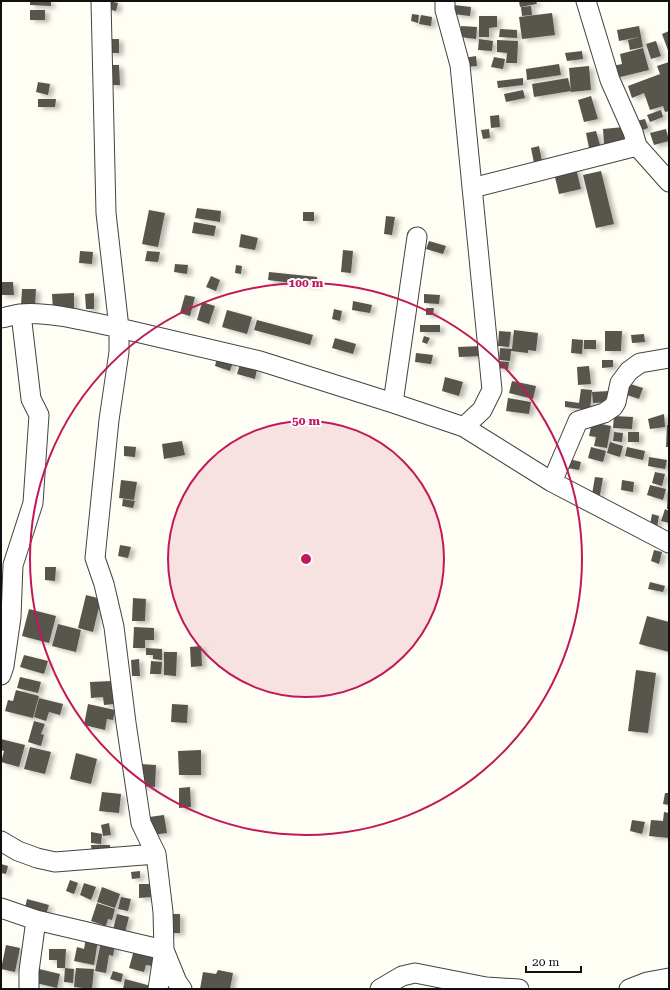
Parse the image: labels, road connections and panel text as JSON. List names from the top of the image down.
{
  "scale_bar": "20 m",
  "rings": ["100 m", "50 m"]
}
